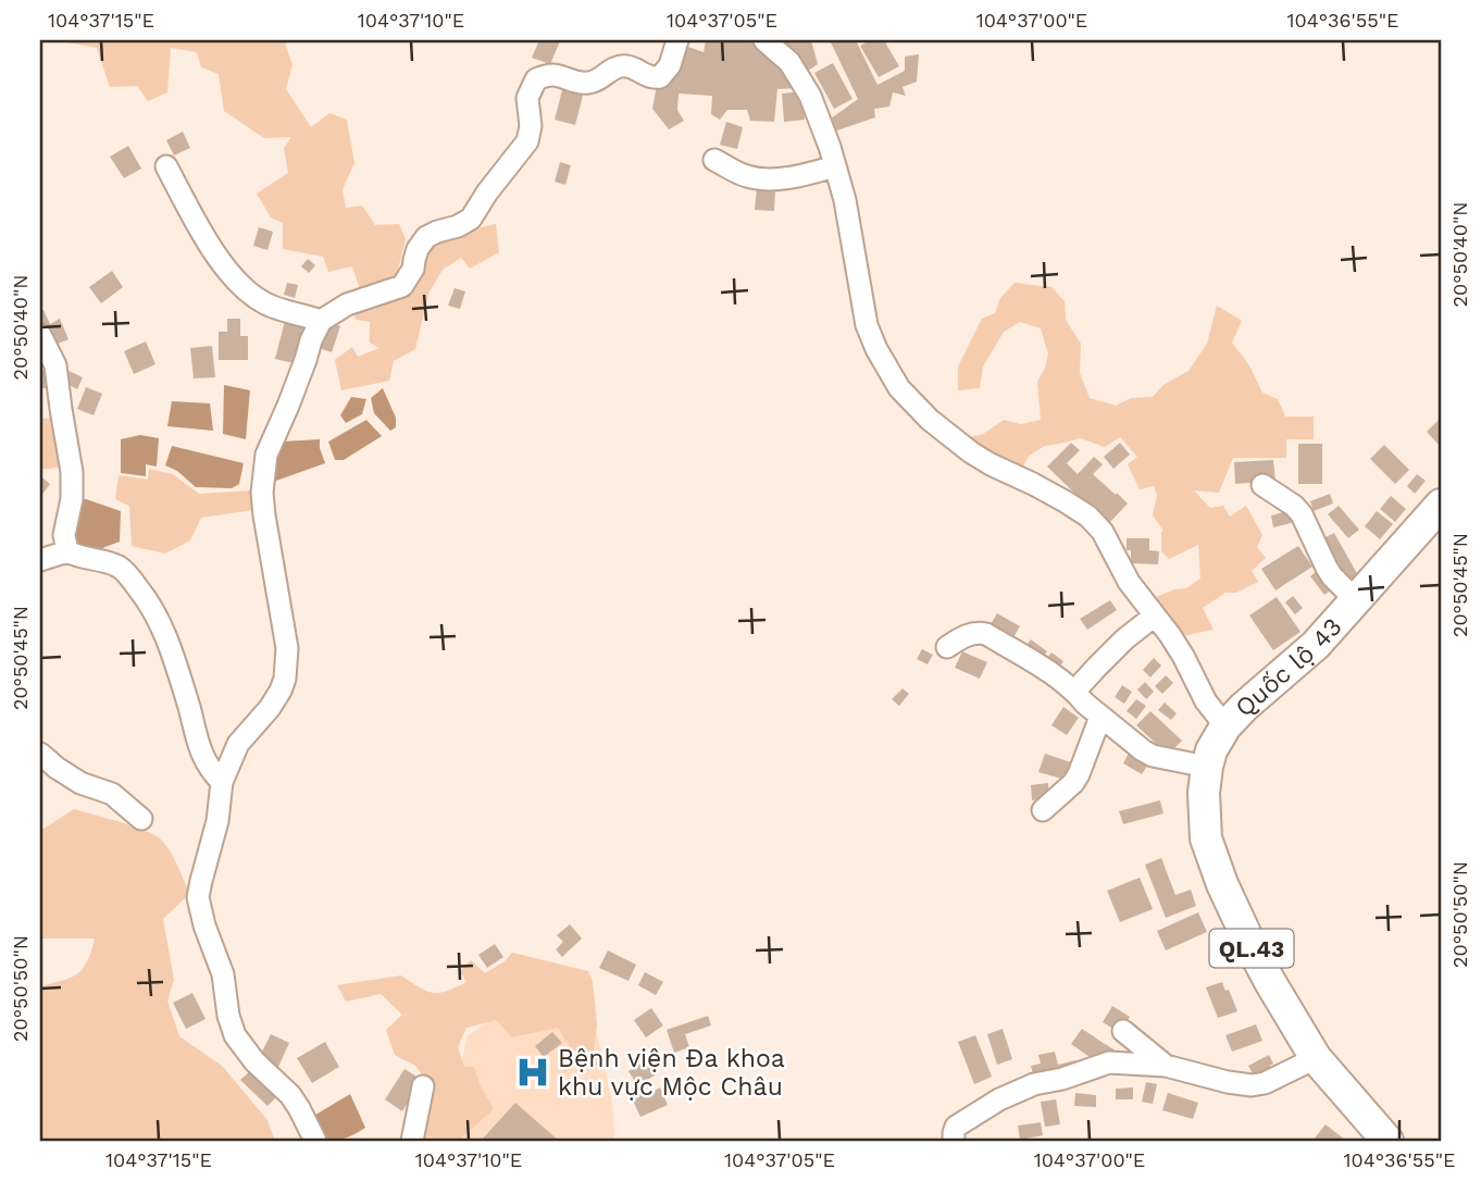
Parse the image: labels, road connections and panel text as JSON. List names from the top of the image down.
{
  "streets": {
    "highway": ["Quốc lộ 43", "QL.43"]
  },
  "crossings": [
    ["Quốc lộ 43", "QL.43"]
  ],
  "places": {
    "hospital": ["Bệnh viện Đa khoa khu vực Mộc Châu"]
  },
  "coordinates": [
    "104°37'15\"E",
    "104°37'10\"E",
    "104°37'05\"E",
    "104°37'00\"E",
    "104°36'55\"E",
    "20°50'40\"N",
    "20°50'45\"N",
    "20°50'50\"N"
  ]
}
